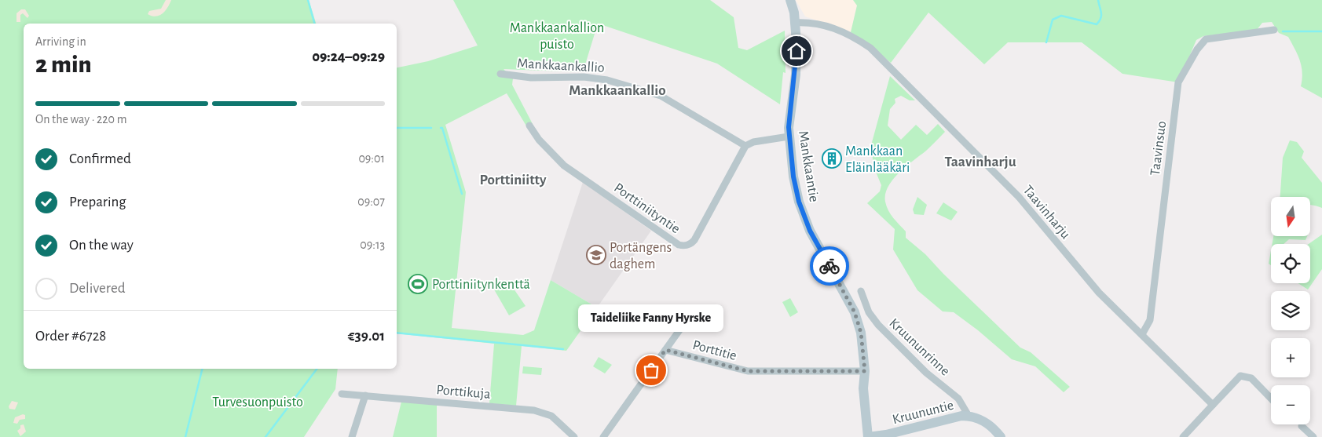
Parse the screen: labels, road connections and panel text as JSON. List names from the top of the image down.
{
  "streets": {
    "main road": ["Mankkaantie", "Kruununtie"],
    "street": [
      "Mankkaankallio",
      "Taavinsuo",
      "Porttiniityntie",
      "Taavinharju",
      "Kruununrinne",
      "Porttitie",
      "Porttikuja"
    ]
  },
  "crossings": [
    ["Mankkaankallio", "Porttiniityntie"],
    ["Taavinsuo", "Taavinharju"],
    ["Mankkaantie", "Taavinharju"],
    ["Mankkaantie", "Porttitie"],
    ["Mankkaantie", "Kruununtie"],
    ["Kruununrinne", "Kruununtie"]
  ],
  "districts": ["Mankkaankallio", "Taavinharju", "Porttiniitty"],
  "parks": ["Mankkaankallion puisto", "Turvesuonpuisto"],
  "places": {
    "building": ["Mankkaan Eläinlääkäri"],
    "school or university": ["Portängens daghem"],
    "sports": ["Porttiniitynkenttä"],
    "other": ["Taideliike Fanny Hyrske"]
  },
  "north": "bottom",
  "page": {
    "heading": ["2 min", "Arriving in", "09:24–09:29"],
    "panel": ["Order #6728", "€39.01"],
    "bar": "On the way · 220 m",
    "list": [
      ["Confirmed", "09:01"],
      ["Preparing", "09:07"],
      ["On the way", "09:13"],
      "Delivered"
    ],
    "map_buttons": ["+", "−"],
    "bubble": "Taideliike Fanny Hyrske"
  }
}
